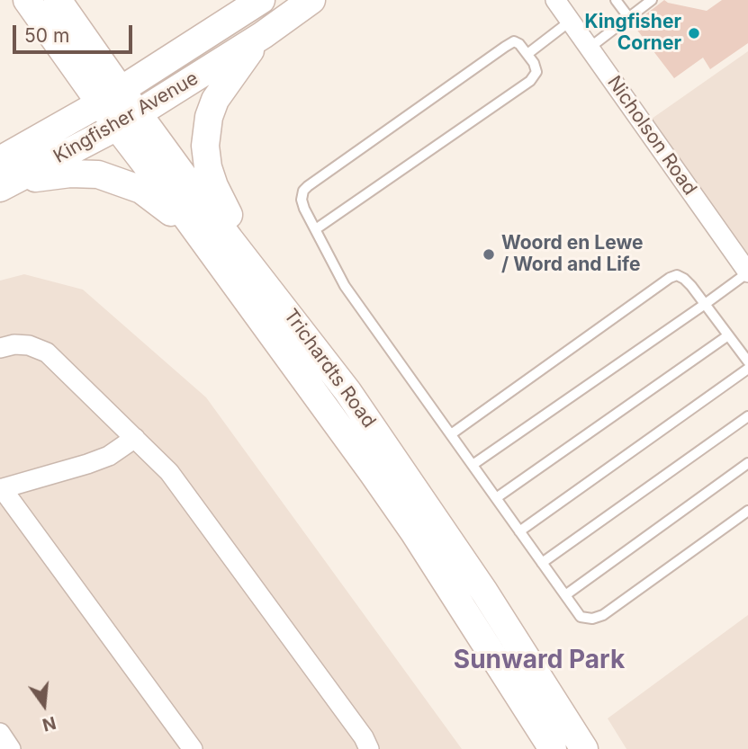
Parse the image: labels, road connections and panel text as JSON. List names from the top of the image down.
{
  "streets": {
    "main road": ["Kingfisher Avenue", "Trichardts Road"],
    "street": ["Nicholson Road"]
  },
  "crossings": [
    ["Kingfisher Avenue", "Trichardts Road"]
  ],
  "districts": ["Sunward Park"],
  "places": ["Kingfisher Corner", "Woord en Lewe / Word and Life"],
  "scale_bar": "50 m",
  "north": "bottom"
}
